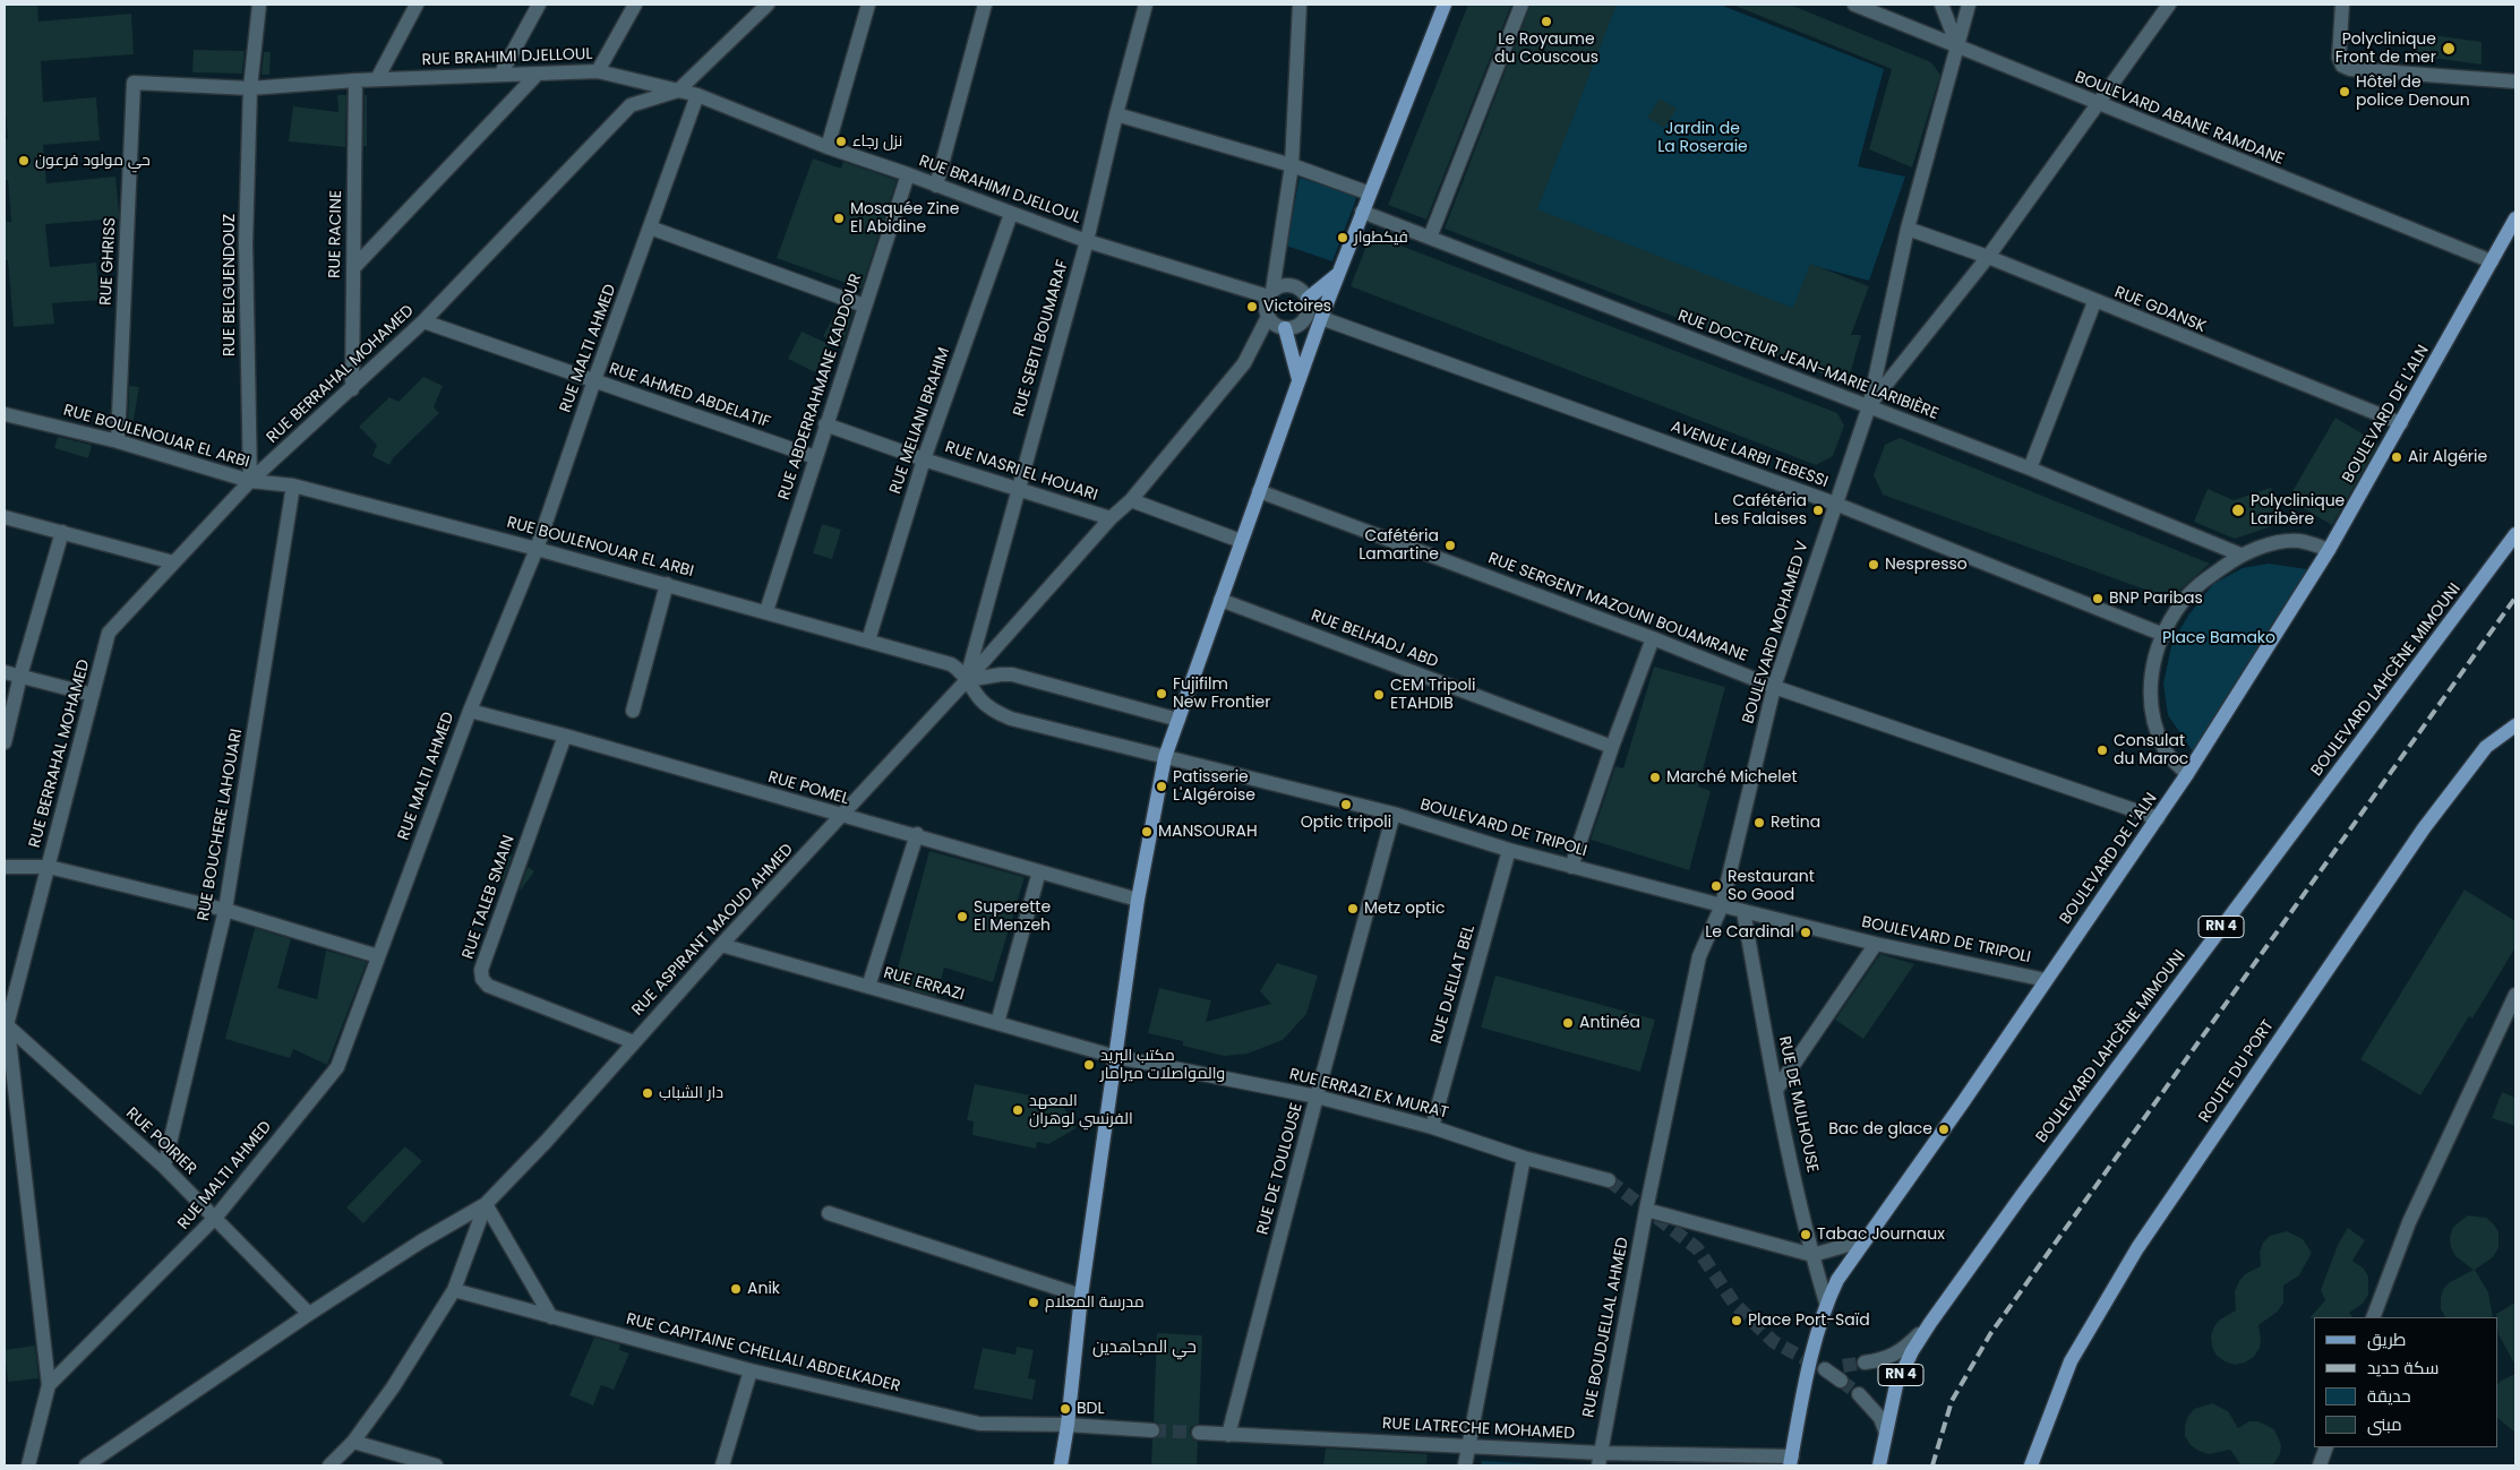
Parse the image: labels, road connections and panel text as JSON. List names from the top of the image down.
{
  "streets": {
    "main road": [
      "BOULEVARD DE L'ALN",
      "BOULEVARD LAHCÈNE MIMOUNI",
      "RN 4",
      "ROUTE DU PORT"
    ],
    "street": [
      "RUE BRAHIMI DJELLOUL",
      "BOULEVARD ABANE RAMDANE",
      "RUE RACINE",
      "RUE GHRISS",
      "RUE BELGUENDOUZ",
      "RUE GDANSK",
      "RUE SEBTI BOUMARAF",
      "RUE MALTI AHMED",
      "RUE DOCTEUR JEAN-MARIE LARIBIÈRE",
      "RUE BERRAHAL MOHAMED",
      "RUE ABDERRAHMANE KADDOUR",
      "RUE AHMED ABDELATIF",
      "RUE MELIANI BRAHIM",
      "RUE BOULENOUAR EL ARBI",
      "AVENUE LARBI TEBESSI",
      "RUE NASRI EL HOUARI",
      "RUE SERGENT MAZOUNI BOUAMRANE",
      "BOULEVARD MOHAMED V",
      "RUE BELHADJ ABD",
      "RUE POMEL",
      "RUE BOUCHERE LAHOUARI",
      "BOULEVARD DE TRIPOLI",
      "RUE TALEB SMAIN",
      "RUE ASPIRANT MAOUD AHMED",
      "RUE ERRAZI",
      "RUE DJELLAT BEL",
      "RUE ERRAZI EX MURAT",
      "RUE DE MULHOUSE",
      "RUE POIRIER",
      "RUE DE TOULOUSE",
      "RUE BOUDJELLAL AHMED",
      "RUE CAPITAINE CHELLALI ABDELKADER",
      "RUE LATRECHE MOHAMED"
    ]
  },
  "crossings": [
    ["RUE BRAHIMI DJELLOUL", "RUE RACINE"],
    ["RUE BRAHIMI DJELLOUL", "RUE GHRISS"],
    ["RUE BRAHIMI DJELLOUL", "RUE BELGUENDOUZ"],
    ["RUE BRAHIMI DJELLOUL", "RUE SEBTI BOUMARAF"],
    ["RUE BRAHIMI DJELLOUL", "RUE MALTI AHMED"],
    ["RUE BRAHIMI DJELLOUL", "RUE BERRAHAL MOHAMED"],
    ["RUE BRAHIMI DJELLOUL", "RUE ABDERRAHMANE KADDOUR"],
    ["RUE BRAHIMI DJELLOUL", "RUE MELIANI BRAHIM"],
    ["RUE BRAHIMI DJELLOUL", "RUE ASPIRANT MAOUD AHMED"],
    ["BOULEVARD ABANE RAMDANE", "BOULEVARD DE L'ALN"],
    ["RUE RACINE", "RUE BERRAHAL MOHAMED"],
    ["RUE GHRISS", "RUE BOULENOUAR EL ARBI"],
    ["RUE BELGUENDOUZ", "RUE BERRAHAL MOHAMED"],
    ["RUE BELGUENDOUZ", "RUE BOULENOUAR EL ARBI"],
    ["RUE GDANSK", "BOULEVARD DE L'ALN"],
    ["RUE SEBTI BOUMARAF", "RUE BOULENOUAR EL ARBI"],
    ["RUE SEBTI BOUMARAF", "RUE NASRI EL HOUARI"],
    ["RUE SEBTI BOUMARAF", "BOULEVARD DE TRIPOLI"],
    ["RUE SEBTI BOUMARAF", "RUE ASPIRANT MAOUD AHMED"],
    ["RUE MALTI AHMED", "RUE AHMED ABDELATIF"],
    ["RUE MALTI AHMED", "RUE BOULENOUAR EL ARBI"],
    ["RUE MALTI AHMED", "RUE POMEL"],
    ["RUE MALTI AHMED", "RUE POIRIER"],
    ["RUE DOCTEUR JEAN-MARIE LARIBIÈRE", "BOULEVARD MOHAMED V"],
    ["RUE BERRAHAL MOHAMED", "RUE AHMED ABDELATIF"],
    ["RUE BERRAHAL MOHAMED", "RUE BOULENOUAR EL ARBI"],
    ["RUE BERRAHAL MOHAMED", "RUE POIRIER"],
    ["RUE ABDERRAHMANE KADDOUR", "RUE AHMED ABDELATIF"],
    ["RUE ABDERRAHMANE KADDOUR", "RUE BOULENOUAR EL ARBI"],
    ["RUE ABDERRAHMANE KADDOUR", "RUE NASRI EL HOUARI"],
    ["BOULEVARD DE L'ALN", "RUE SERGENT MAZOUNI BOUAMRANE"],
    ["BOULEVARD DE L'ALN", "BOULEVARD DE TRIPOLI"],
    ["BOULEVARD DE L'ALN", "RUE DE MULHOUSE"],
    ["BOULEVARD DE L'ALN", "RUE LATRECHE MOHAMED"],
    ["RUE MELIANI BRAHIM", "RUE BOULENOUAR EL ARBI"],
    ["RUE MELIANI BRAHIM", "RUE NASRI EL HOUARI"],
    ["RUE BOULENOUAR EL ARBI", "RUE BOUCHERE LAHOUARI"],
    ["RUE BOULENOUAR EL ARBI", "BOULEVARD DE TRIPOLI"],
    ["RUE BOULENOUAR EL ARBI", "RUE ASPIRANT MAOUD AHMED"],
    ["AVENUE LARBI TEBESSI", "BOULEVARD MOHAMED V"],
    ["RUE NASRI EL HOUARI", "RUE ASPIRANT MAOUD AHMED"],
    ["RUE SERGENT MAZOUNI BOUAMRANE", "BOULEVARD MOHAMED V"],
    ["BOULEVARD MOHAMED V", "BOULEVARD DE TRIPOLI"],
    ["BOULEVARD MOHAMED V", "RUE BOUDJELLAL AHMED"],
    ["RUE POMEL", "RUE TALEB SMAIN"],
    ["RUE POMEL", "RUE ASPIRANT MAOUD AHMED"],
    ["RUE BOUCHERE LAHOUARI", "RUE POIRIER"],
    ["BOULEVARD DE TRIPOLI", "RUE ASPIRANT MAOUD AHMED"],
    ["BOULEVARD DE TRIPOLI", "RUE DJELLAT BEL"],
    ["BOULEVARD DE TRIPOLI", "RUE DE MULHOUSE"],
    ["BOULEVARD DE TRIPOLI", "RUE DE TOULOUSE"],
    ["RUE TALEB SMAIN", "RUE ASPIRANT MAOUD AHMED"],
    ["RUE ASPIRANT MAOUD AHMED", "RUE ERRAZI"],
    ["RUE ERRAZI", "RUE ERRAZI EX MURAT"],
    ["RUE DJELLAT BEL", "RUE ERRAZI EX MURAT"],
    ["RUE ERRAZI EX MURAT", "RUE DE TOULOUSE"],
    ["RUE DE TOULOUSE", "RUE LATRECHE MOHAMED"],
    ["RUE BOUDJELLAL AHMED", "RUE LATRECHE MOHAMED"]
  ],
  "districts": ["حي المجاهدين"],
  "parks": ["Jardin de La Roseraie", "Place Bamako"],
  "places": [
    "Le Royaume du Couscous",
    "Polyclinique Front de mer",
    "Hôtel de police Denoun",
    "نزل رجاء",
    "حي مولود فرعون",
    "Mosquée Zine El Abidine",
    "فيكطوار",
    "Victoires",
    "Air Algérie",
    "Cafétéria Les Falaises",
    "Polyclinique Laribère",
    "Cafétéria Lamartine",
    "Nespresso",
    "BNP Paribas",
    "Fujifilm New Frontier",
    "CEM Tripoli ETAHDIB",
    "Consulat du Maroc",
    "Marché Michelet",
    "Patisserie L'Algéroise",
    "Optic tripoli",
    "Retina",
    "MANSOURAH",
    "Restaurant So Good",
    "Metz optic",
    "Superette El Menzeh",
    "Le Cardinal",
    "Antinéa",
    "مكتب البريد والمواصلات ميرامار",
    "دار الشباب",
    "المعهد الفرنسي لوهران",
    "Bac de glace",
    "Tabac Journaux",
    "Anik",
    "مدرسة المعلام",
    "Place Port-Saïd",
    "BDL"
  ],
  "legend": [
    "طريق",
    "سكة حديد",
    "حديقة",
    "مبنى"
  ]
}
